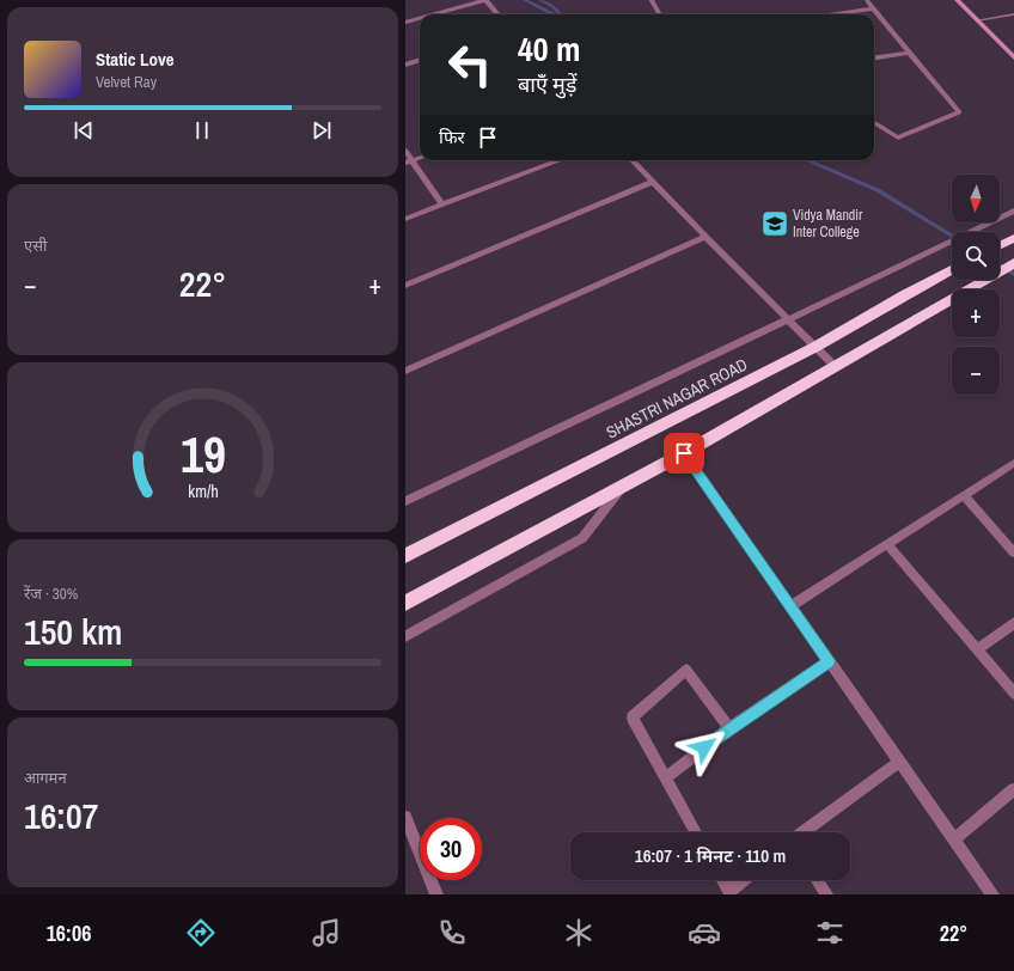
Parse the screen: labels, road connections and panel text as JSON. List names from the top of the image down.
{
  "streets": {
    "highway": ["SHASTRI NAGAR ROAD"]
  },
  "places": {
    "school or university": ["Vidya Mandir Inter College"]
  },
  "north": "bottom",
  "page": {
    "turn": ["40 m", "बाएँ मुड़ें"],
    "song": ["Static Love", "Velvet Ray"],
    "then": "फिर",
    "map_buttons": ["+", "−"],
    "tile": [
      "एसी",
      ["रेंज · 30%", "150 km"],
      ["आगमन", "16:07"]
    ],
    "heat": ["−", "22°", "+"],
    "limit": "30",
    "trip": "16:07 · 1 मिनट · 110 m",
    "tabs": ["16:06", "22°"],
    "gauge": ["19", "km/h"]
  }
}
